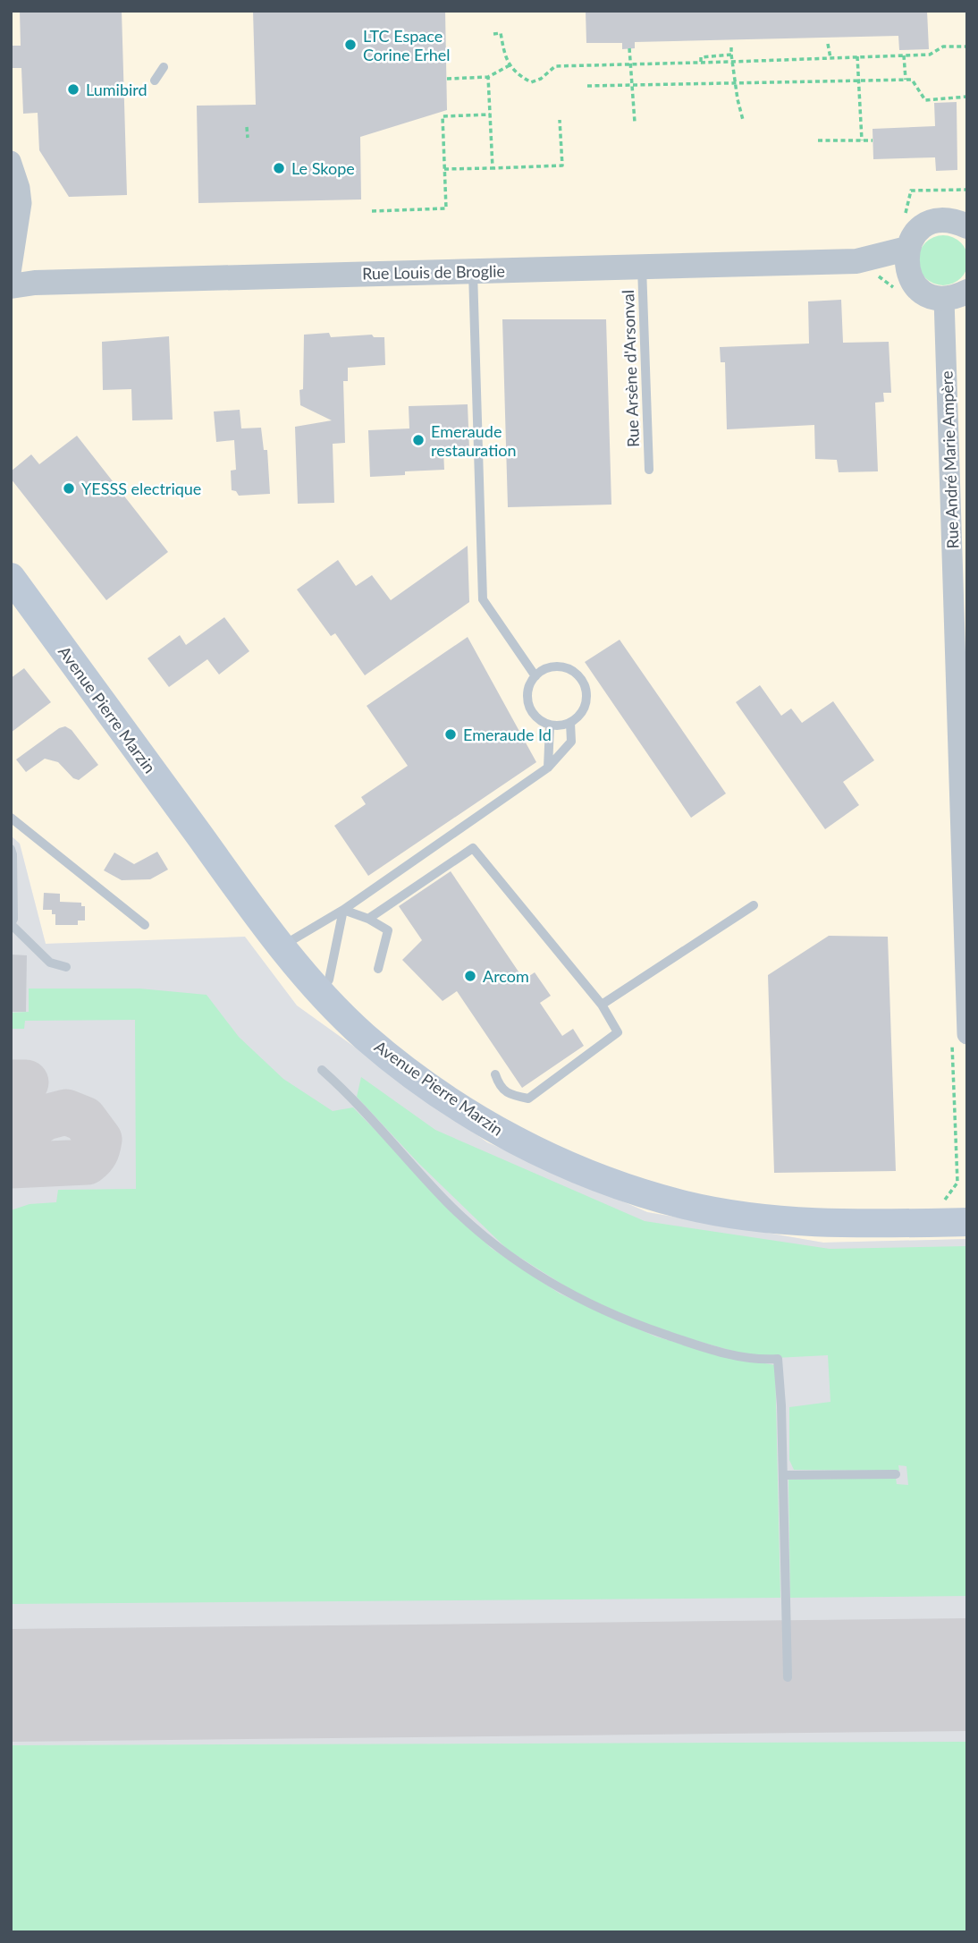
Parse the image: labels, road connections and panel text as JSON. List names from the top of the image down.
{
  "streets": {
    "main road": ["Avenue Pierre Marzin"],
    "street": ["Rue Louis de Broglie", "Rue André Marie Ampère"],
    "lane": ["Rue Arsène d'Arsonval"]
  },
  "crossings": [
    ["Rue Louis de Broglie", "Rue Arsène d'Arsonval"],
    ["Rue Louis de Broglie", "Rue André Marie Ampère"]
  ],
  "places": [
    "LTC Espace Corine Erhel",
    "Lumibird",
    "Le Skope",
    "Emeraude restauration",
    "YESSS electrique",
    "Emeraude Id",
    "Arcom"
  ]
}
